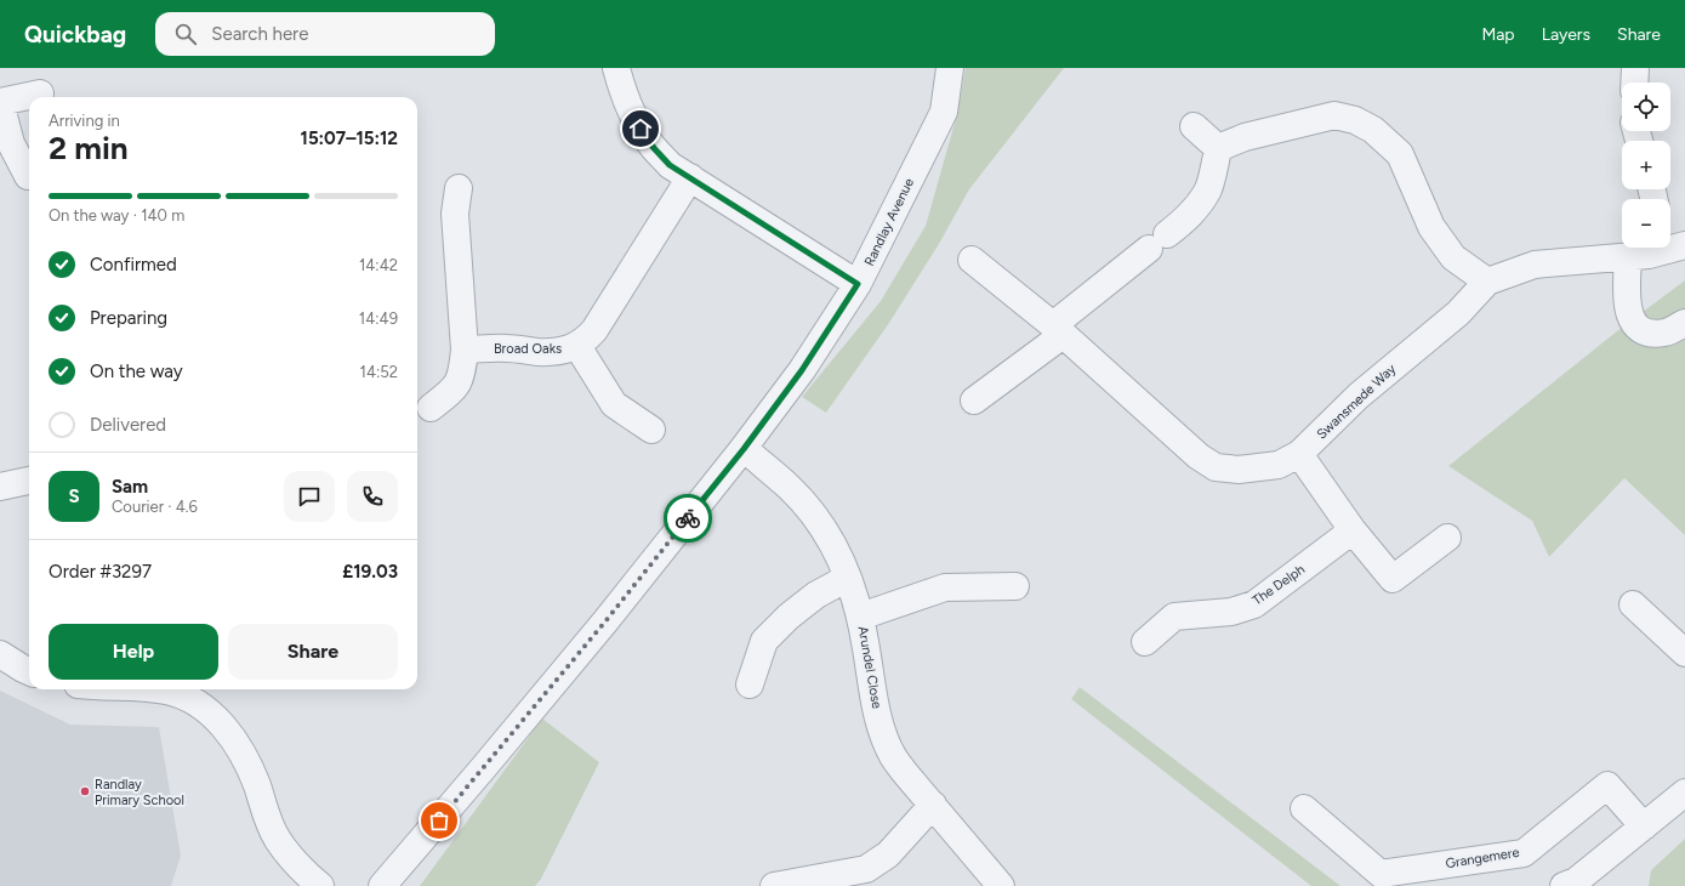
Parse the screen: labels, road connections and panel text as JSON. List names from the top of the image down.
{
  "streets": {
    "street": [
      "Randlay Avenue",
      "Broad Oaks",
      "Swansmede Way",
      "The Delph",
      "Arundel Close",
      "Grangemere"
    ]
  },
  "crossings": [
    ["Randlay Avenue", "Arundel Close"]
  ],
  "places": ["Randlay Primary School"],
  "page": {
    "header": "Quickbag",
    "search": "Search here",
    "nav": ["Map", "Layers", "Share"],
    "map_buttons": ["+", "−"],
    "heading": ["2 min", "Arriving in", "15:07–15:12"],
    "panel": [
      "Sam",
      "Courier · 4.6",
      "Order #3297",
      "£19.03"
    ],
    "bar": "On the way · 140 m",
    "list": [
      ["Confirmed", "14:42"],
      ["Preparing", "14:49"],
      ["On the way", "14:52"],
      "Delivered"
    ],
    "round": "S",
    "buttons": ["Help", "Share"]
  }
}
